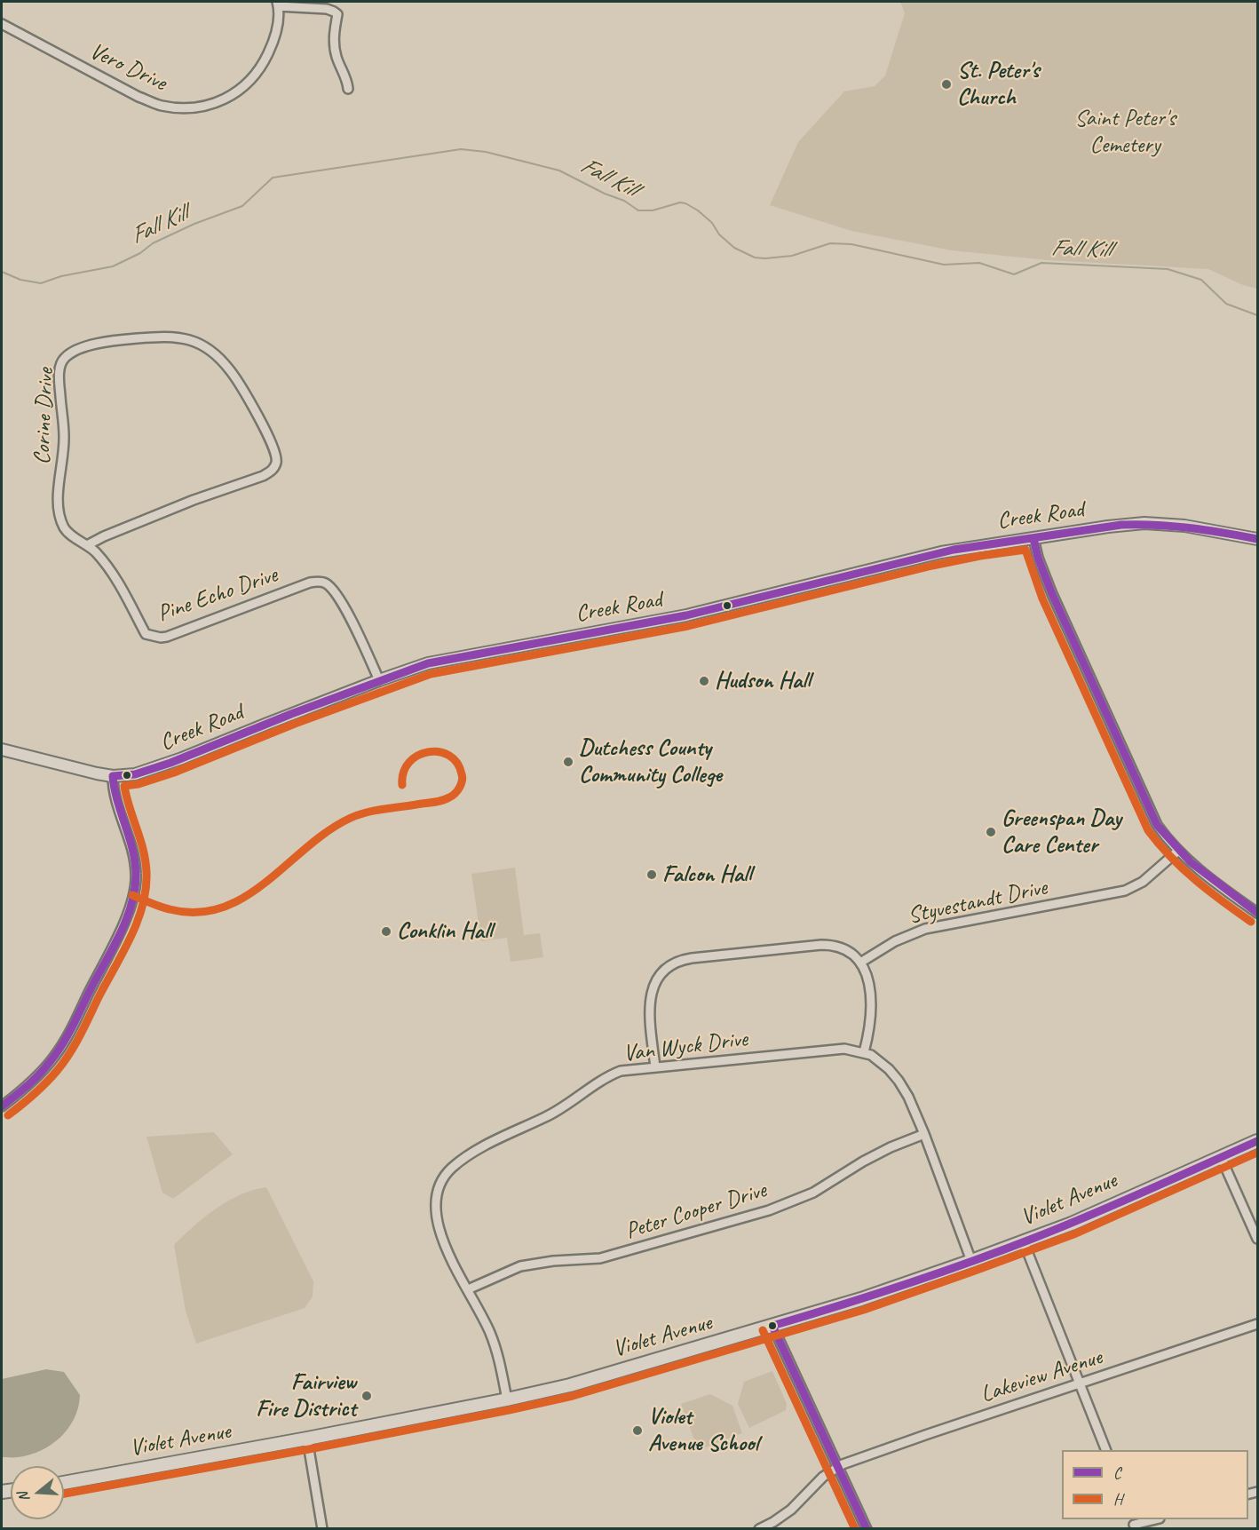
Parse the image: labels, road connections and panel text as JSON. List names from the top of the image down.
{
  "streets": {
    "main road": ["Violet Avenue"],
    "street": [
      "Vero Drive",
      "Corine Drive",
      "Creek Road",
      "Pine Echo Drive",
      "Styvestandt Drive",
      "Van Wyck Drive",
      "Peter Cooper Drive",
      "Lakeview Avenue"
    ]
  },
  "crossings": [
    ["Corine Drive", "Pine Echo Drive"],
    ["Creek Road", "Pine Echo Drive"],
    ["Van Wyck Drive", "Violet Avenue"],
    ["Van Wyck Drive", "Peter Cooper Drive"]
  ],
  "water": ["Fall Kill"],
  "parks": ["Saint Peter's Cemetery"],
  "places": [
    "St. Peter's Church",
    "Hudson Hall",
    "Dutchess County Community College",
    "Greenspan Day Care Center",
    "Falcon Hall",
    "Conklin Hall",
    "Fairview Fire District",
    "Violet Avenue School"
  ],
  "lines": ["transit line C", "transit line H"],
  "legend": ["C", "H"],
  "north": "left"
}
